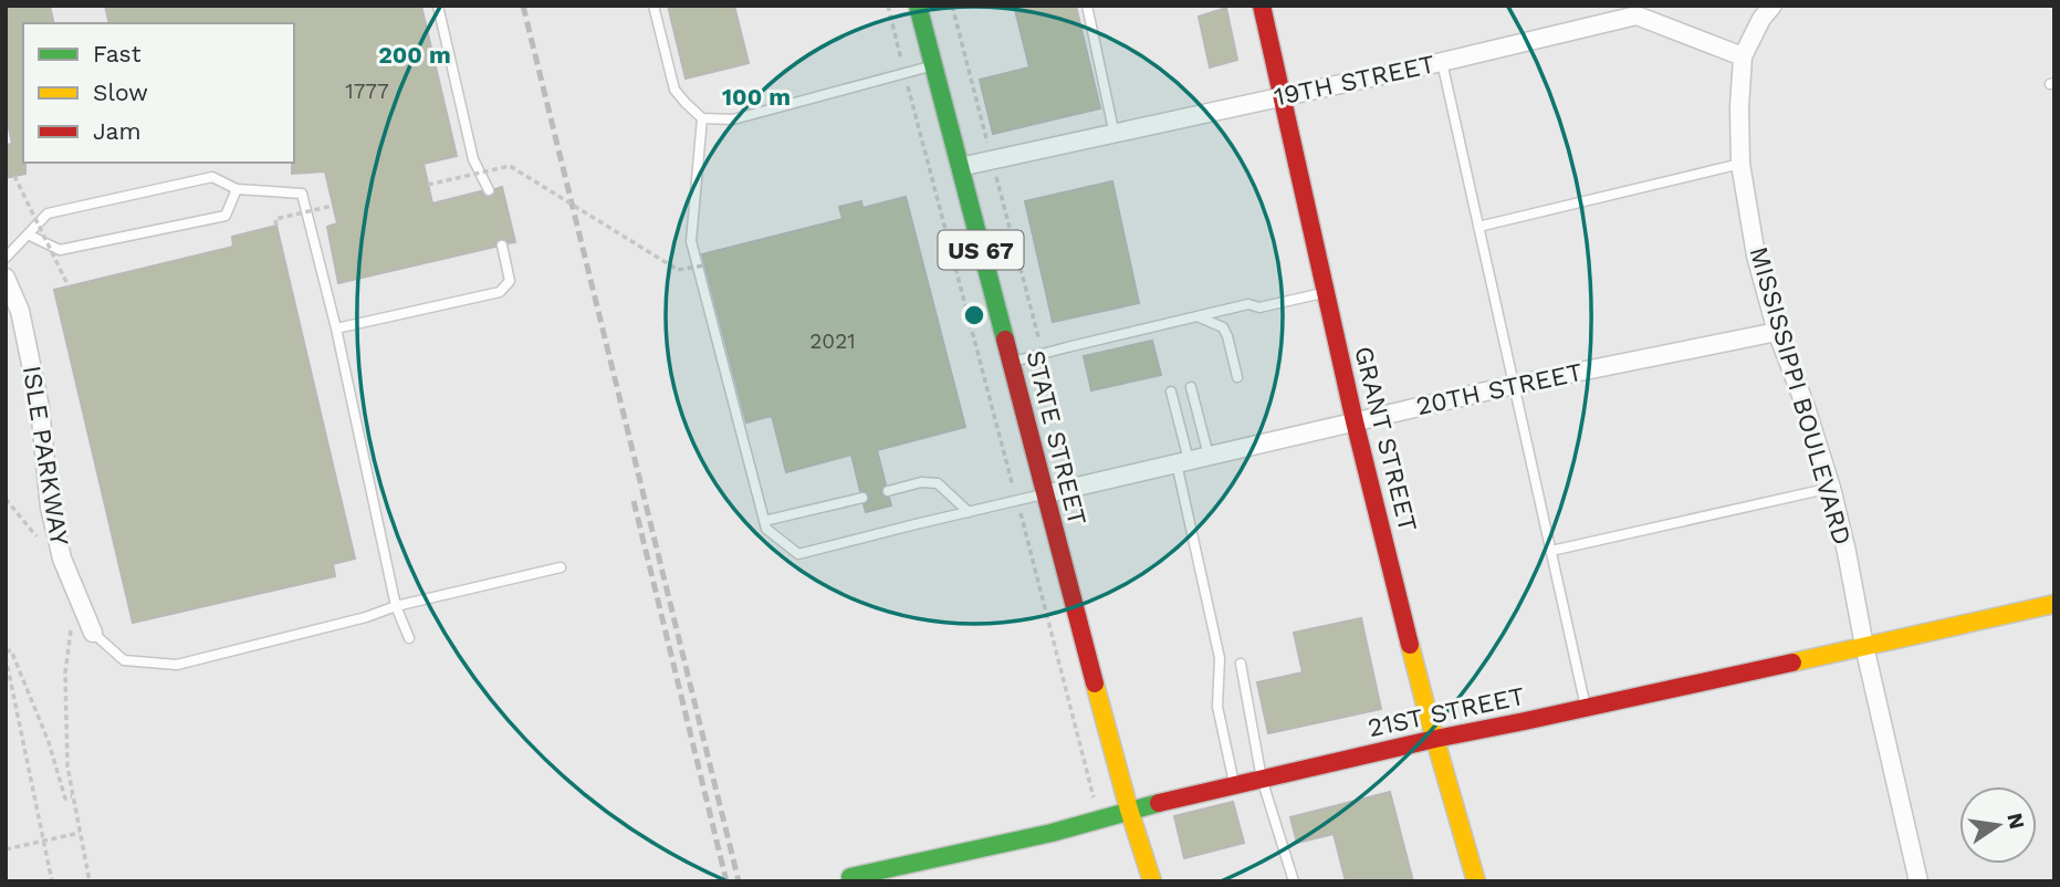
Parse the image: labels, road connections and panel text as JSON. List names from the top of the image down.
{
  "streets": {
    "main road": [
      "US 67",
      "STATE STREET",
      "GRANT STREET",
      "21ST STREET"
    ],
    "street": [
      "19TH STREET",
      "20TH STREET",
      "MISSISSIPPI BOULEVARD",
      "ISLE PARKWAY"
    ]
  },
  "crossings": [
    ["19TH STREET", "MISSISSIPPI BOULEVARD"],
    ["19TH STREET", "STATE STREET"],
    ["19TH STREET", "GRANT STREET"],
    ["20TH STREET", "MISSISSIPPI BOULEVARD"],
    ["20TH STREET", "STATE STREET"],
    ["20TH STREET", "GRANT STREET"],
    ["MISSISSIPPI BOULEVARD", "21ST STREET"],
    ["STATE STREET", "21ST STREET"],
    ["GRANT STREET", "21ST STREET"]
  ],
  "house_numbers": ["1777", "2021"],
  "legend": ["Fast", "Slow", "Jam"],
  "north": "right",
  "rings": ["200 m", "100 m"]
}
